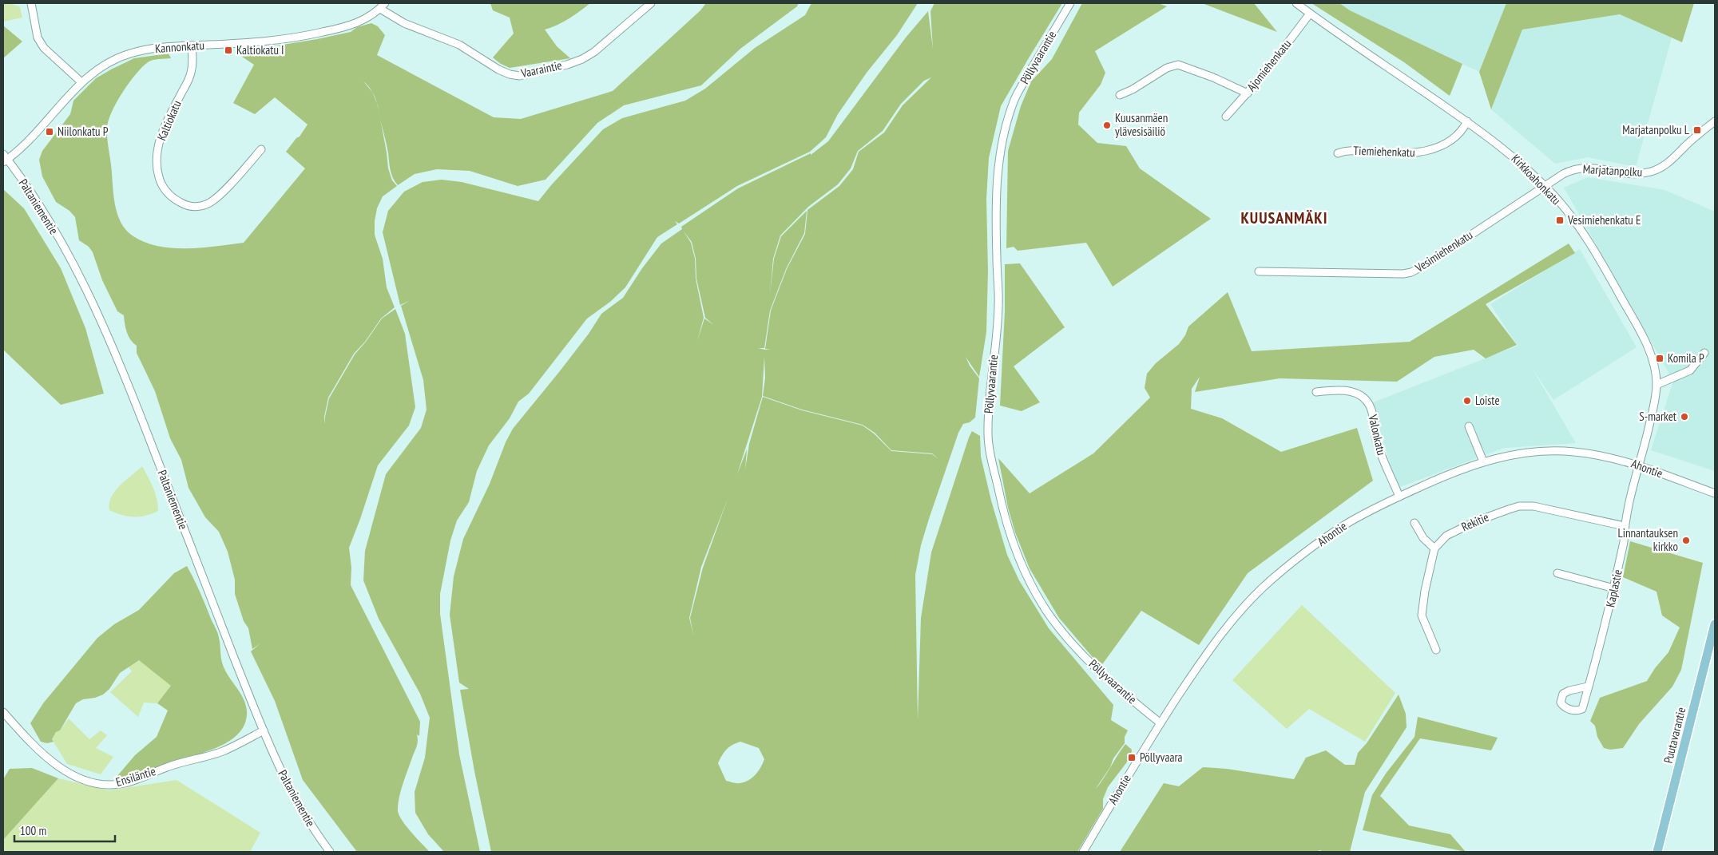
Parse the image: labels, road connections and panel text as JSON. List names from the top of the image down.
{
  "streets": {
    "main road": ["Puutavarantie"],
    "street": [
      "Kannonkatu",
      "Pöllyvaarantie",
      "Ajomiehenkatu",
      "Vaaraintie",
      "Kaltiokatu",
      "Tiemiehenkatu",
      "Marjatanpolku",
      "Kirkkoahonkatu",
      "Paltaniementie",
      "Vesimiehenkatu",
      "Valonkatu",
      "Ahontie",
      "Rekitie",
      "Kaplastie",
      "Ensiläntie"
    ]
  },
  "crossings": [
    ["Kannonkatu", "Vaaraintie"],
    ["Kannonkatu", "Kaltiokatu"],
    ["Kannonkatu", "Paltaniementie"],
    ["Pöllyvaarantie", "Ahontie"],
    ["Ajomiehenkatu", "Kirkkoahonkatu"],
    ["Tiemiehenkatu", "Kirkkoahonkatu"],
    ["Marjatanpolku", "Kirkkoahonkatu"],
    ["Marjatanpolku", "Vesimiehenkatu"],
    ["Kirkkoahonkatu", "Vesimiehenkatu"],
    ["Kirkkoahonkatu", "Ahontie"],
    ["Kirkkoahonkatu", "Kaplastie"],
    ["Paltaniementie", "Ensiläntie"],
    ["Valonkatu", "Ahontie"],
    ["Ahontie", "Kaplastie"],
    ["Rekitie", "Kaplastie"]
  ],
  "districts": ["KUUSANMÄKI"],
  "places": {
    "transit": [
      "Kaltiokatu I",
      "Marjatanpolku L",
      "Niilonkatu P",
      "Vesimiehenkatu E",
      "Komila P",
      "Pöllyvaara"
    ],
    "other": [
      "Kuusanmäen ylävesisäiliö",
      "Loiste",
      "S-market",
      "Linnantauksen kirkko"
    ]
  },
  "scale_bar": "100 m"
}
